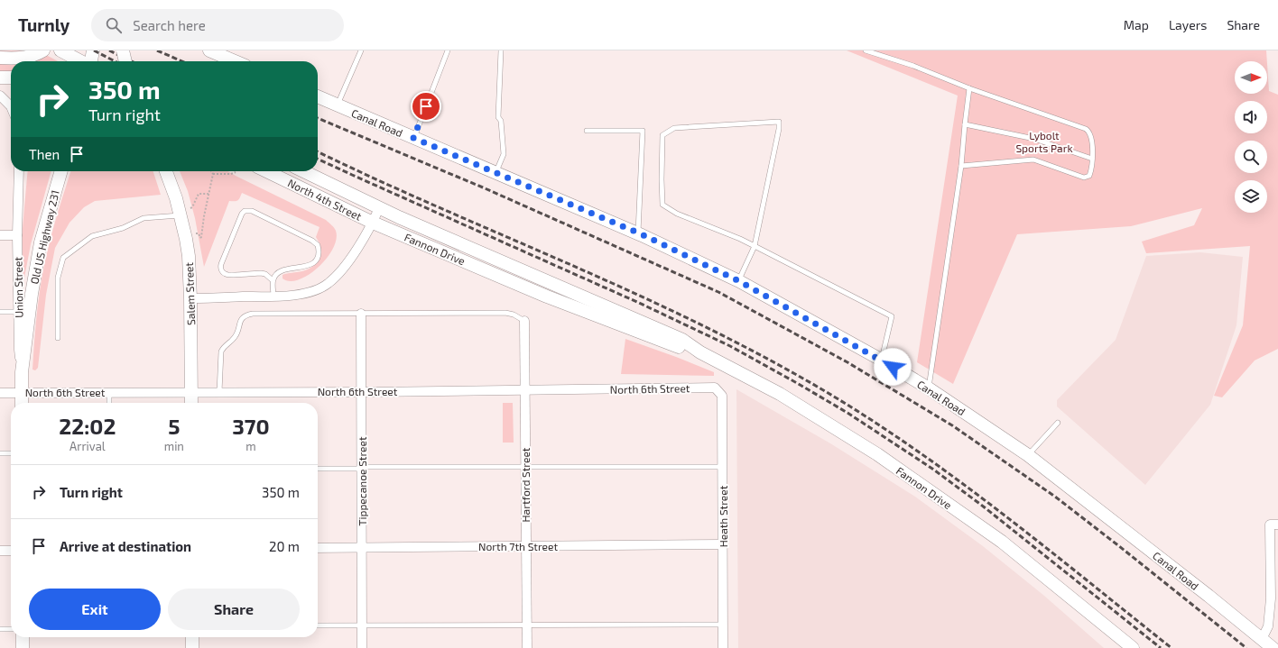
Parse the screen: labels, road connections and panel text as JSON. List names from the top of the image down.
{
  "streets": {
    "main road": [
      "Canal Road",
      "North 4th Street",
      "Old US Highway 231",
      "Fannon Drive",
      "Union Street",
      "Salem Street"
    ],
    "street": [
      "North 6th Street",
      "Tippecanoe Street",
      "Hartford Street",
      "Heath Street",
      "North 7th Street"
    ]
  },
  "crossings": [
    ["North 4th Street", "Fannon Drive"],
    ["Old US Highway 231", "Union Street"],
    ["Union Street", "North 6th Street"],
    ["Salem Street", "North 6th Street"],
    ["North 6th Street", "Tippecanoe Street"],
    ["North 6th Street", "Hartford Street"],
    ["North 6th Street", "Heath Street"],
    ["Tippecanoe Street", "North 7th Street"],
    ["Hartford Street", "North 7th Street"],
    ["Heath Street", "North 7th Street"]
  ],
  "parks": ["Lybolt Sports Park"],
  "north": "right",
  "page": {
    "header": "Turnly",
    "search": "Search here",
    "nav": ["Map", "Layers", "Share"],
    "turn": ["350 m", "Turn right"],
    "then": "Then",
    "eta": [
      "22:02",
      "Arrival",
      "5",
      "min",
      "370",
      "m"
    ],
    "list": [
      {
        "name": "Turn right",
        "value": "350 m"
      },
      {
        "name": "Arrive at destination",
        "value": "20 m"
      }
    ],
    "buttons": ["Exit", "Share"]
  }
}
